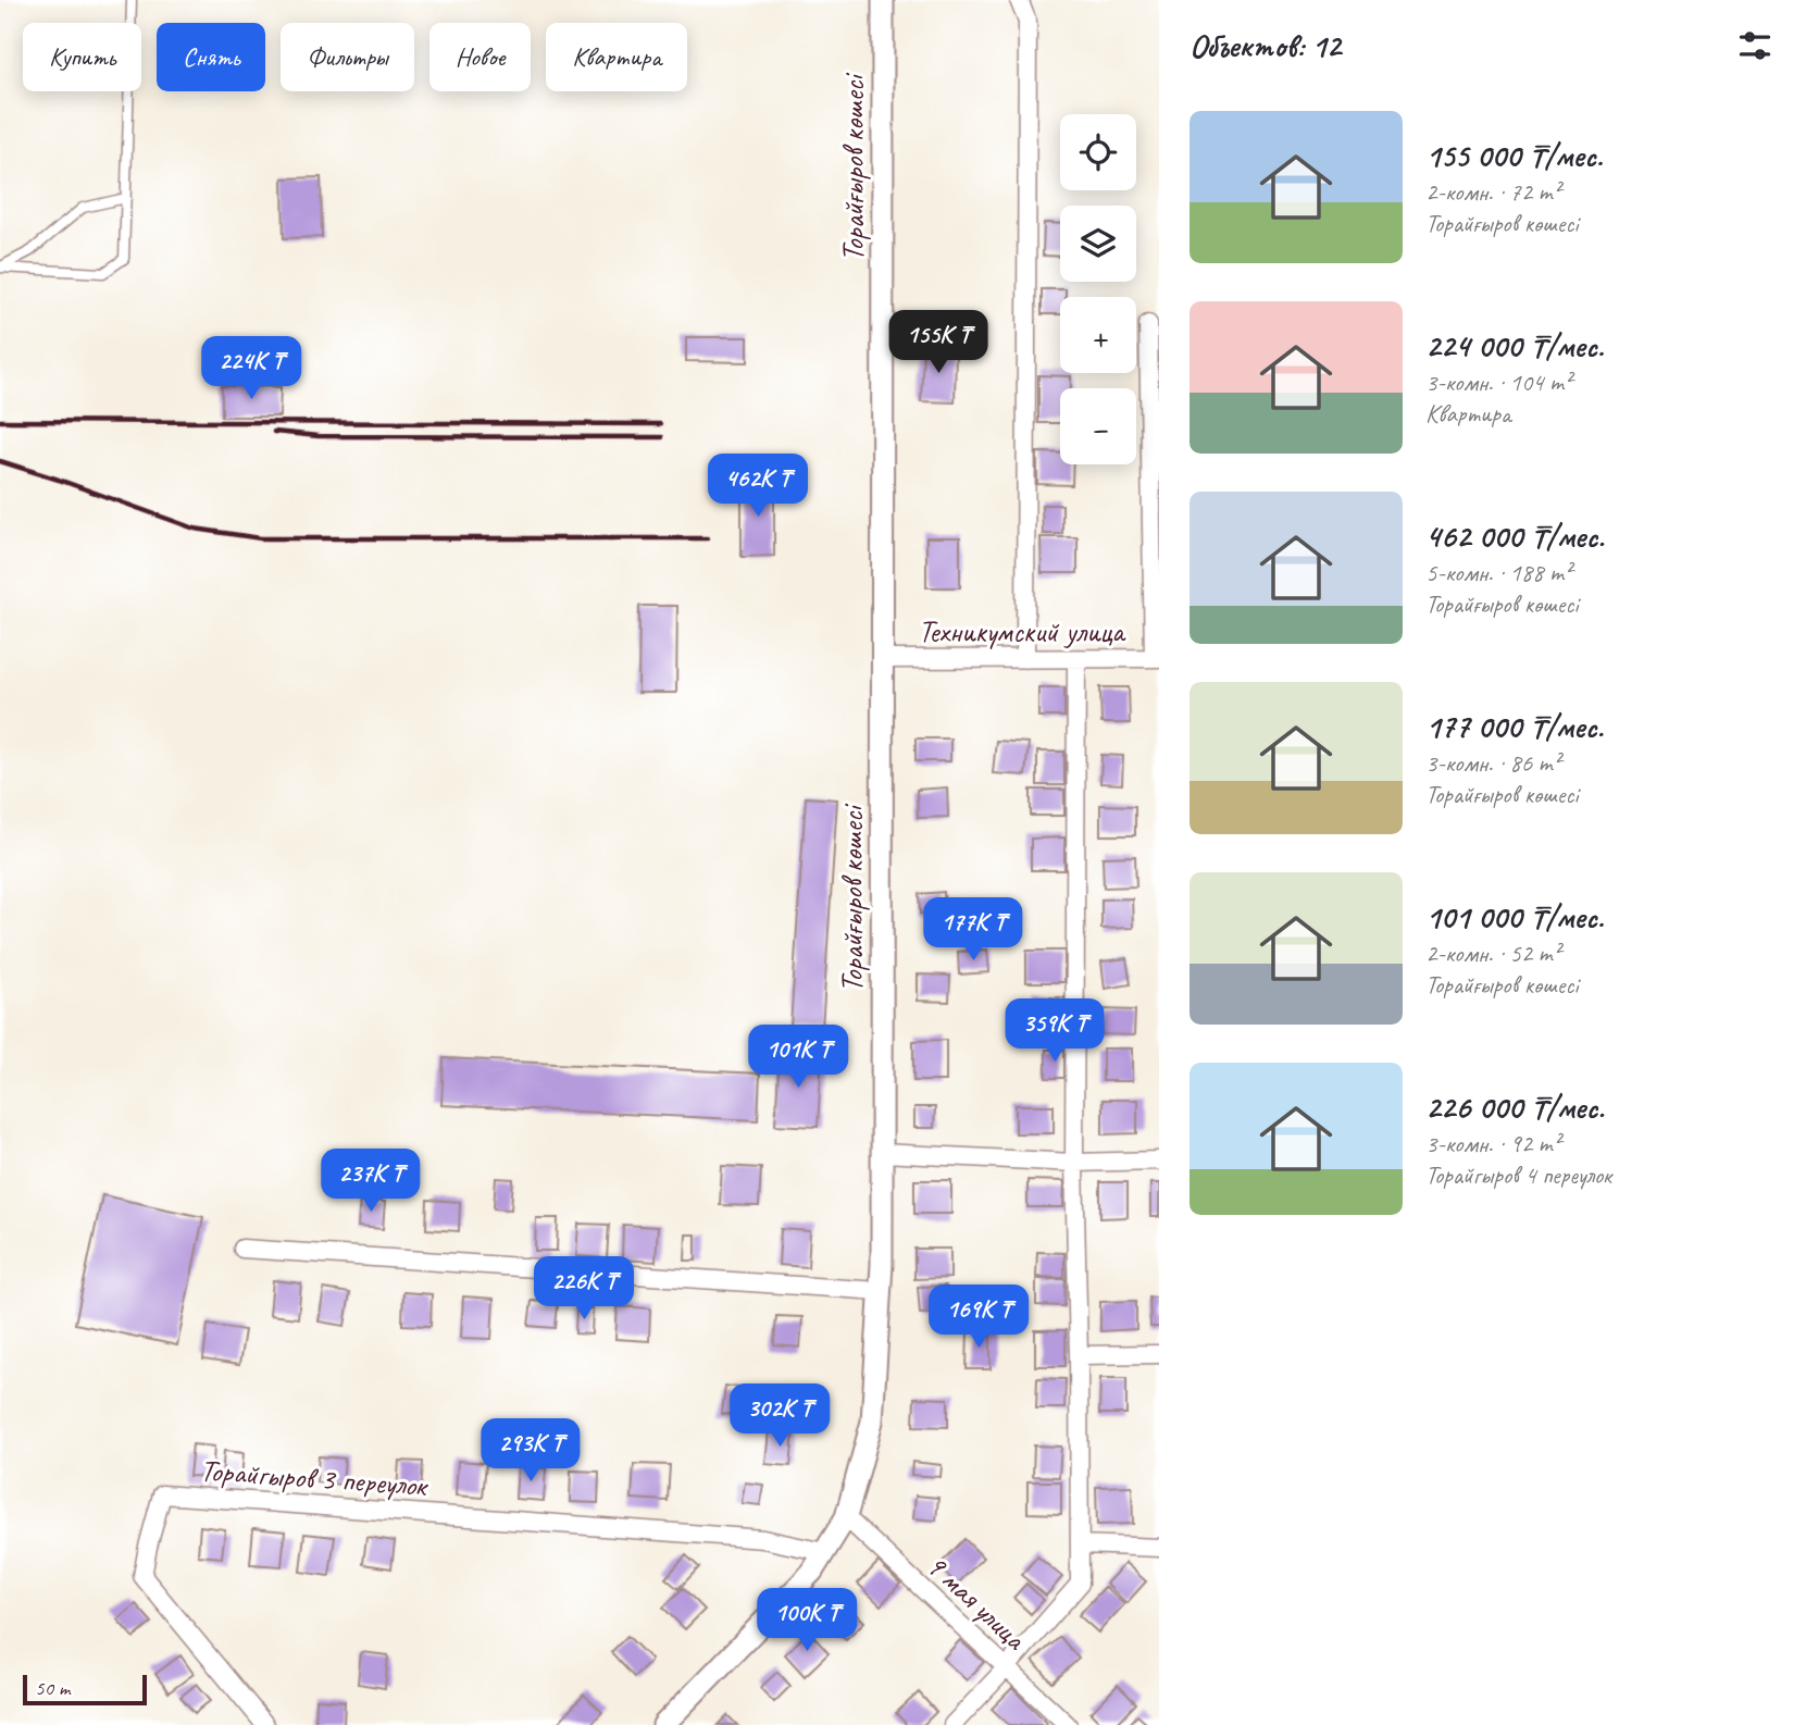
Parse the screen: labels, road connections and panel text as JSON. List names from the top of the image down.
{
  "streets": {
    "street": [
      "Торайғыров көшесі",
      "Техникумский улица",
      "Торайгыров 3 переулок",
      "9 мая улица"
    ]
  },
  "crossings": [
    ["Торайғыров көшесі", "Техникумский улица"],
    ["Торайғыров көшесі", "Торайгыров 3 переулок"],
    ["Торайғыров көшесі", "9 мая улица"]
  ],
  "scale_bar": "50 m",
  "page": {
    "heading": "Объектов: 12",
    "chip": [
      "Купить",
      "Снять",
      "Фильтры",
      "Новое",
      "Квартира"
    ],
    "list": [
      {
        "name": "155 000 ₸/мес.",
        "note": "2-комн. · 72 m² · Торайғыров көшесі"
      },
      {
        "name": "224 000 ₸/мес.",
        "note": "3-комн. · 104 m² · Квартира"
      },
      {
        "name": "462 000 ₸/мес.",
        "note": "5-комн. · 188 m² · Торайғыров көшесі"
      },
      {
        "name": "177 000 ₸/мес.",
        "note": "3-комн. · 86 m² · Торайғыров көшесі"
      },
      {
        "name": "101 000 ₸/мес.",
        "note": "2-комн. · 52 m² · Торайғыров көшесі"
      },
      {
        "name": "226 000 ₸/мес.",
        "note": "3-комн. · 92 m² · Торайгыров 4 переулок"
      }
    ],
    "map_buttons": ["+", "−"],
    "price": [
      "155K ₸",
      "224K ₸",
      "462K ₸",
      "177K ₸",
      "359K ₸",
      "101K ₸",
      "237K ₸",
      "226K ₸",
      "169K ₸",
      "302K ₸",
      "293K ₸",
      "100K ₸"
    ],
    "scale": "50 m"
  }
}
